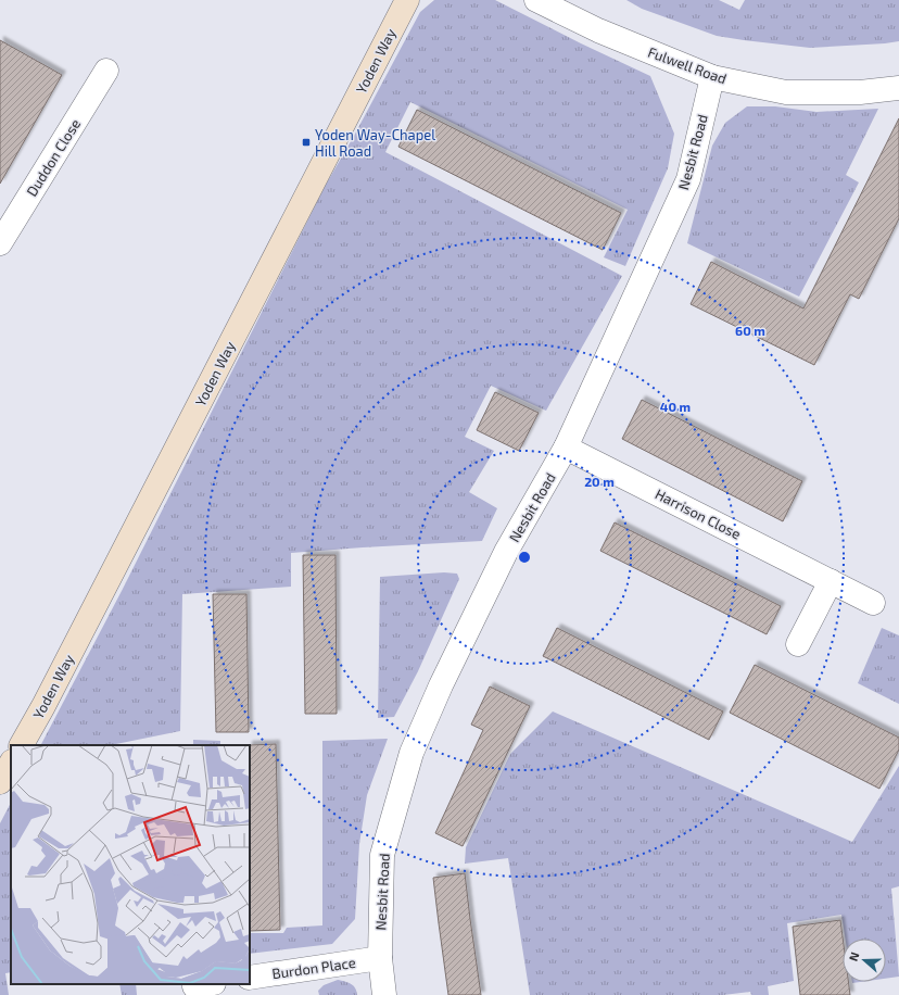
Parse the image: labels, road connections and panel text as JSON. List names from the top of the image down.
{
  "streets": {
    "main road": ["Yoden Way"],
    "street": [
      "Fulwell Road",
      "Nesbit Road",
      "Duddon Close",
      "Harrison Close",
      "Burdon Place"
    ]
  },
  "crossings": [
    ["Fulwell Road", "Nesbit Road"],
    ["Nesbit Road", "Harrison Close"],
    ["Nesbit Road", "Burdon Place"]
  ],
  "places": {
    "transit": ["Yoden Way-Chapel Hill Road"]
  },
  "north": "left",
  "rings": ["60 m", "40 m", "20 m"]
}
